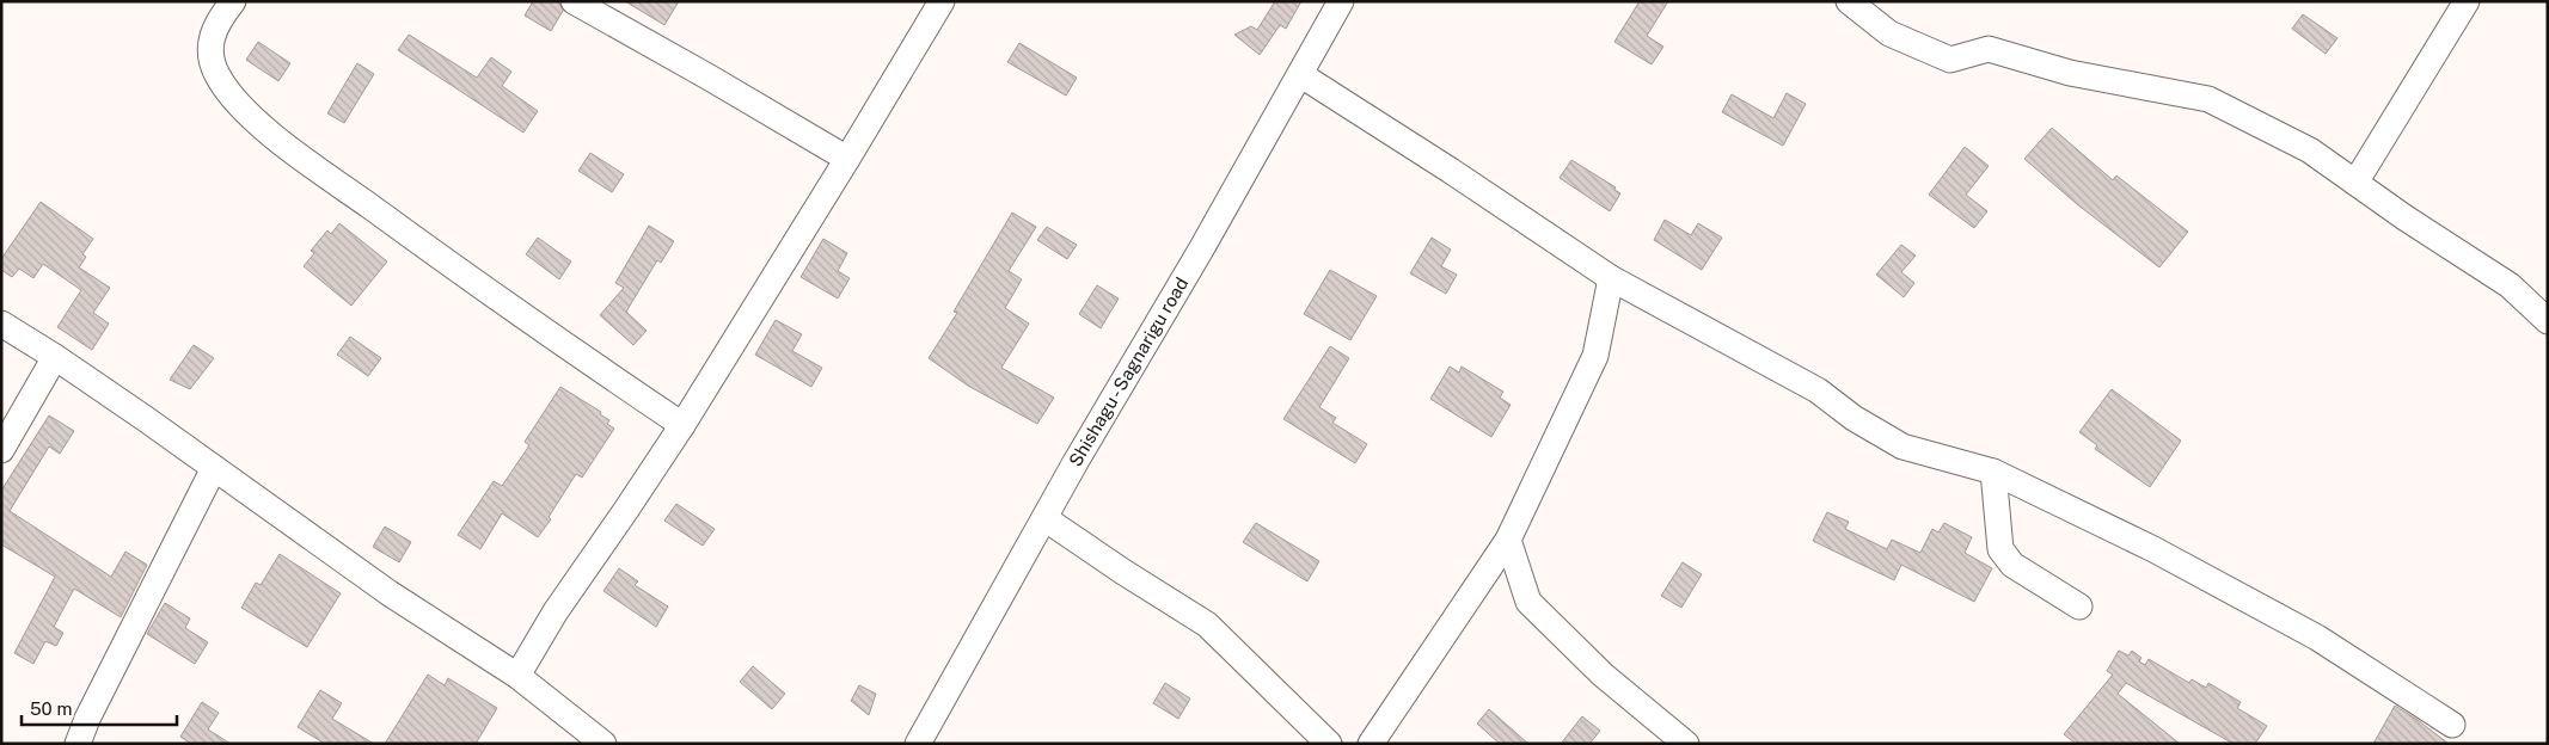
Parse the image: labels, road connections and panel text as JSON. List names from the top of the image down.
{
  "streets": {
    "street": ["Shishagu - Sagnarigu road"]
  },
  "scale_bar": "50 m"
}
